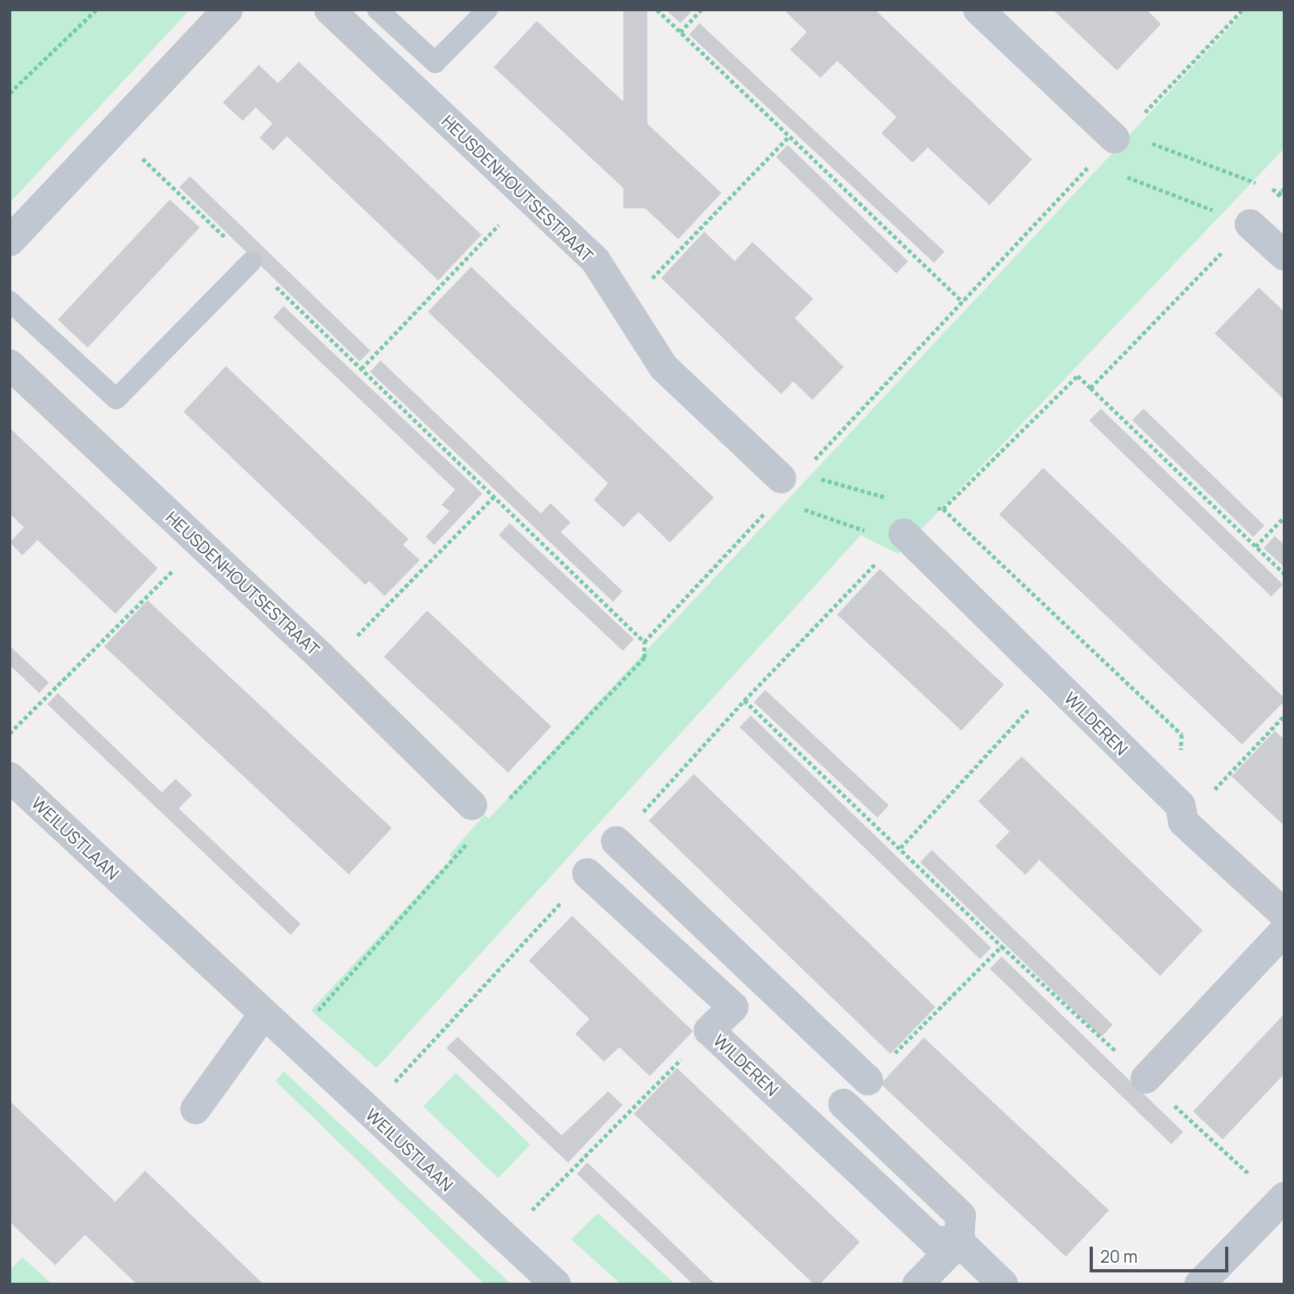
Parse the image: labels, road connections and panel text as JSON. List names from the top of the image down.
{
  "streets": {
    "street": ["HEUSDENHOUTSESTRAAT", "WILDEREN", "WEILUSTLAAN"]
  },
  "scale_bar": "20 m"
}
